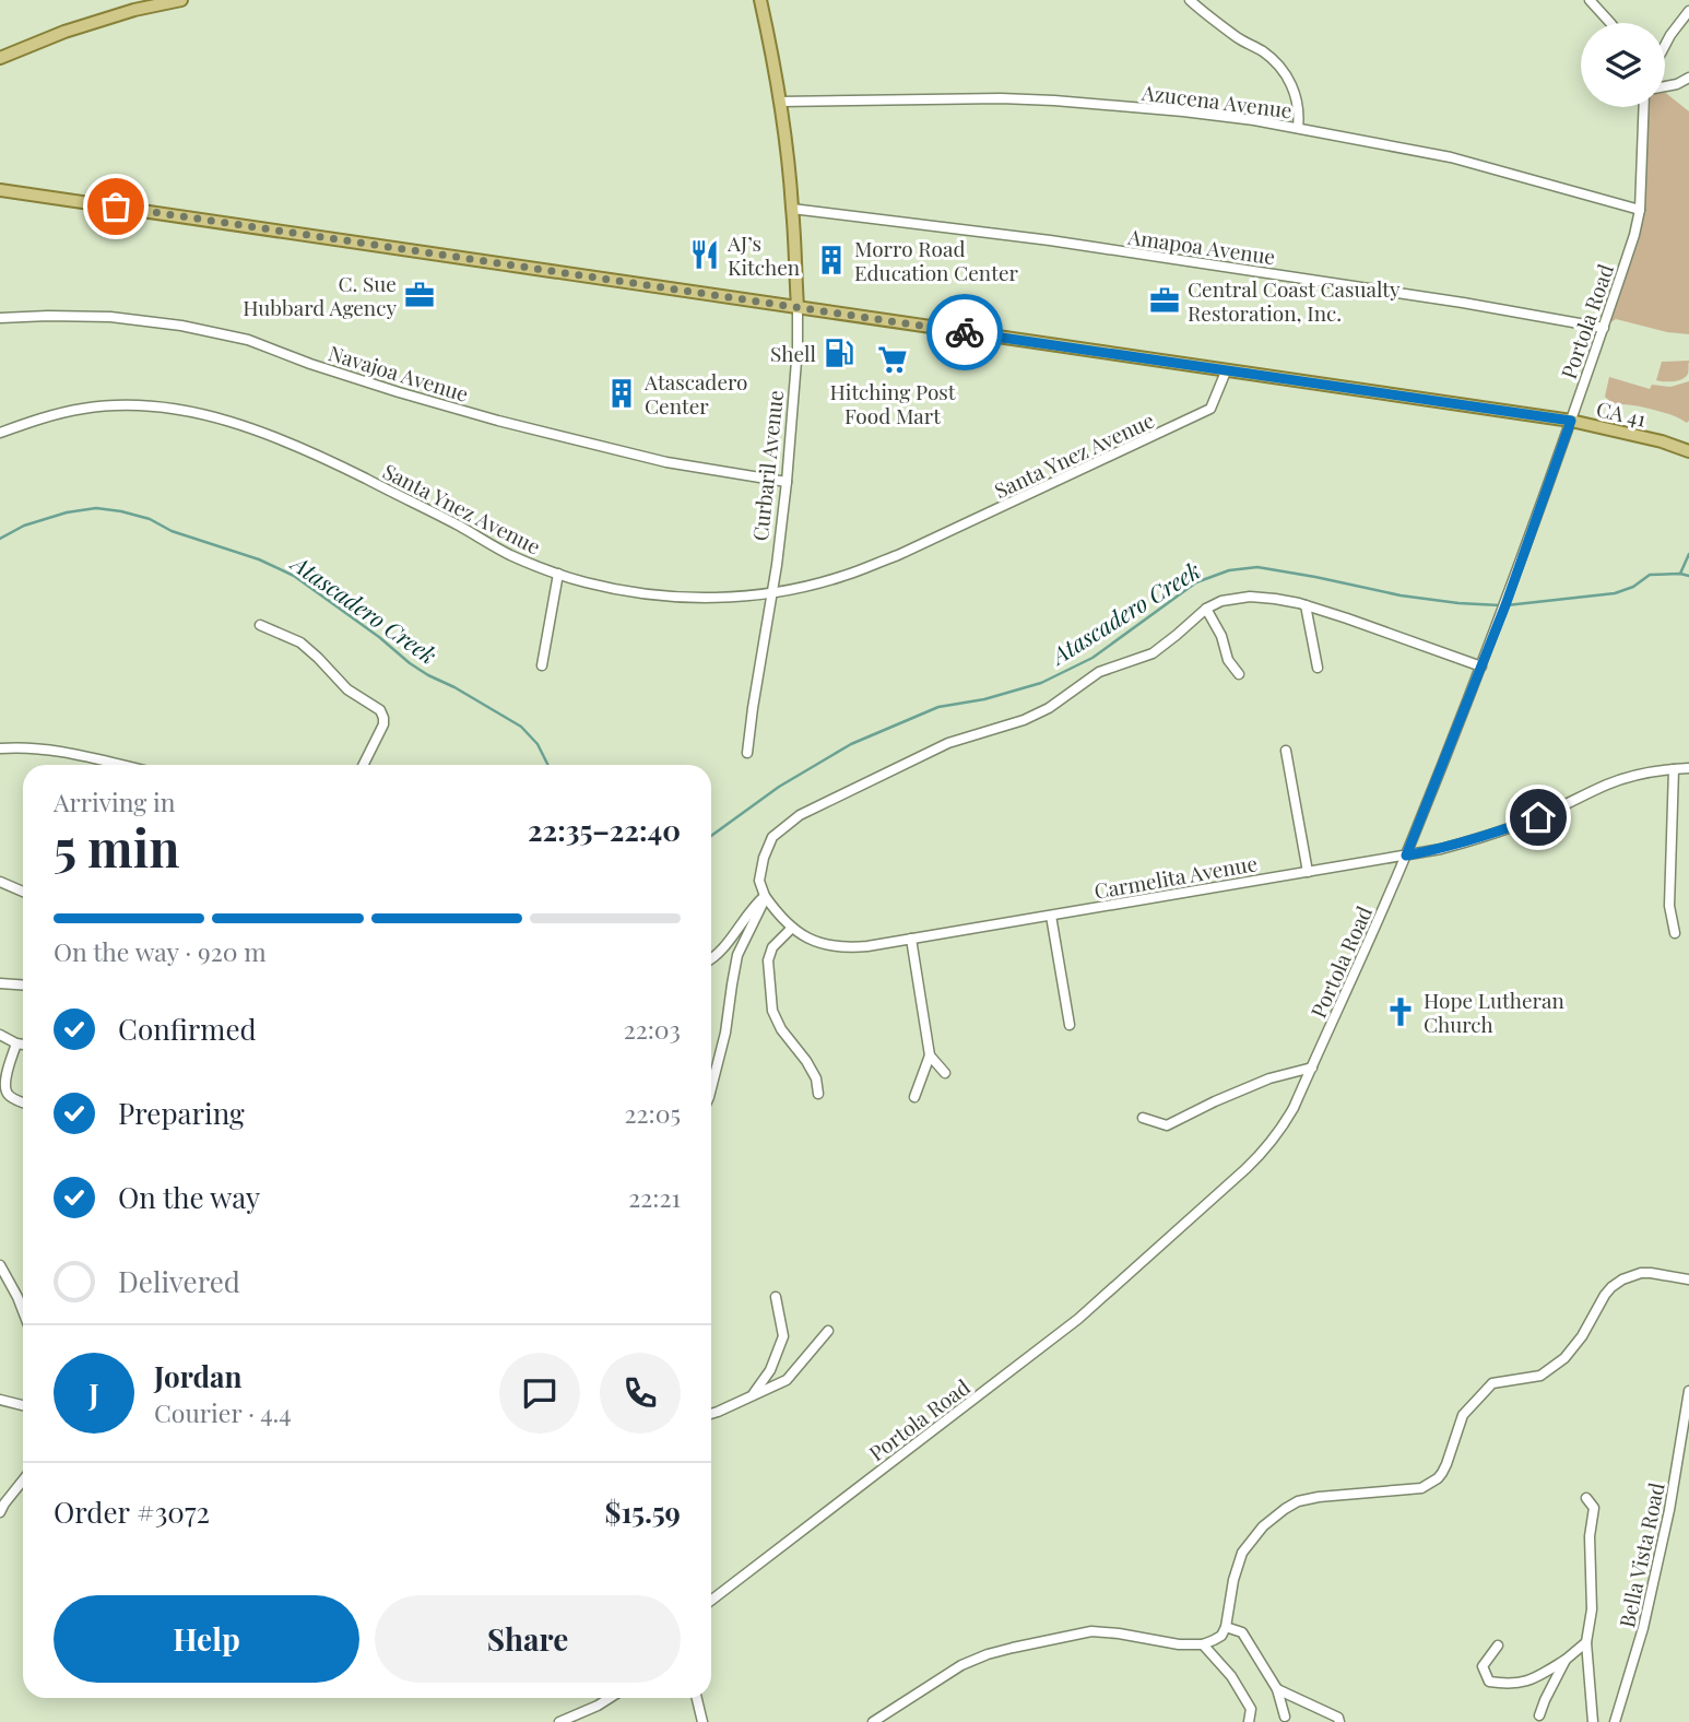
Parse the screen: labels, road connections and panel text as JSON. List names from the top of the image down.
{
  "streets": {
    "main road": ["CA 41", "Curbaril Avenue"],
    "street": [
      "Azucena Avenue",
      "Amapoa Avenue",
      "Portola Road",
      "Navajoa Avenue",
      "Santa Ynez Avenue",
      "Carmelita Avenue",
      "Bella Vista Road"
    ]
  },
  "crossings": [
    ["Azucena Avenue", "Portola Road"],
    ["Azucena Avenue", "Curbaril Avenue"],
    ["Amapoa Avenue", "Portola Road"],
    ["Amapoa Avenue", "Curbaril Avenue"],
    ["Portola Road", "CA 41"],
    ["Portola Road", "Carmelita Avenue"],
    ["Navajoa Avenue", "Curbaril Avenue"],
    ["CA 41", "Santa Ynez Avenue"],
    ["CA 41", "Curbaril Avenue"],
    ["Santa Ynez Avenue", "Curbaril Avenue"]
  ],
  "water": ["Atascadero Creek"],
  "places": {
    "restaurant": ["AJ’s Kitchen"],
    "building": ["Morro Road Education Center", "Atascadero Center"],
    "office": ["C. Sue Hubbard Agency", "Central Coast Casualty Restoration, Inc."],
    "fuel station": ["Shell"],
    "supermarket": ["Hitching Post Food Mart"],
    "church": ["Hope Lutheran Church"]
  },
  "page": {
    "heading": ["5 min", "Arriving in", "22:35–22:40"],
    "panel": [
      "Jordan",
      "Courier · 4.4",
      "Order #3072",
      "$15.59"
    ],
    "bar": "On the way · 920 m",
    "list": [
      ["Confirmed", "22:03"],
      ["Preparing", "22:05"],
      ["On the way", "22:21"],
      "Delivered"
    ],
    "round": "J",
    "buttons": ["Help", "Share"]
  }
}
